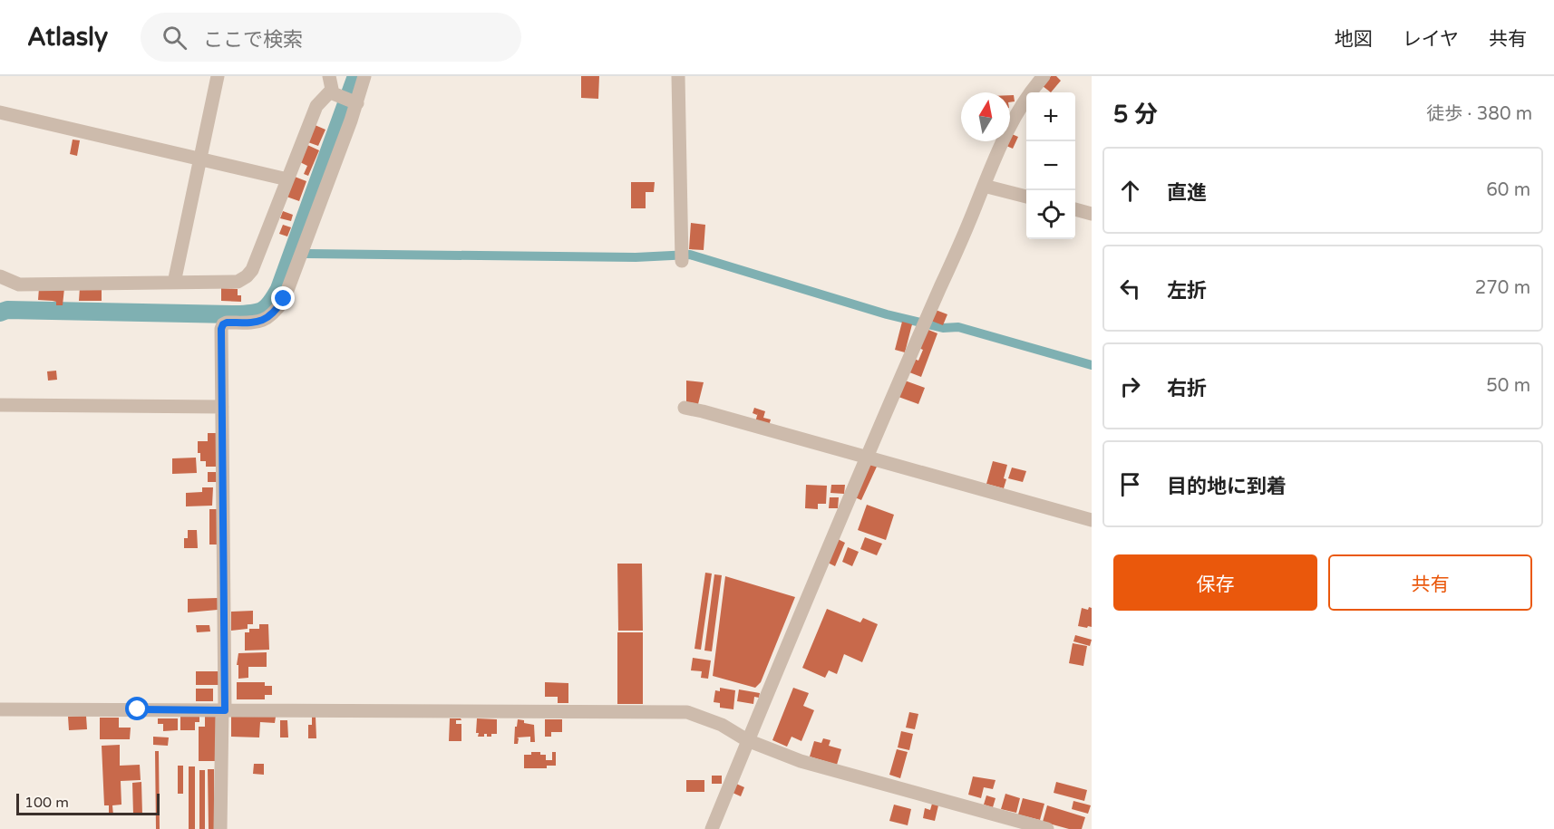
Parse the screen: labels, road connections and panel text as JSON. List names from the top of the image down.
{
  "scale_bar": "100 m",
  "north": "top",
  "page": {
    "header": "Atlasly",
    "search": "ここで検索",
    "nav": ["地図", "レイヤ", "共有"],
    "heading": ["5 分", "徒歩 · 380 m"],
    "map_buttons": ["+", "−"],
    "list": [
      ["直進", "60 m"],
      ["左折", "270 m"],
      ["右折", "50 m"],
      "目的地に到着"
    ],
    "buttons": ["保存", "共有"],
    "scale": "100 m"
  }
}
